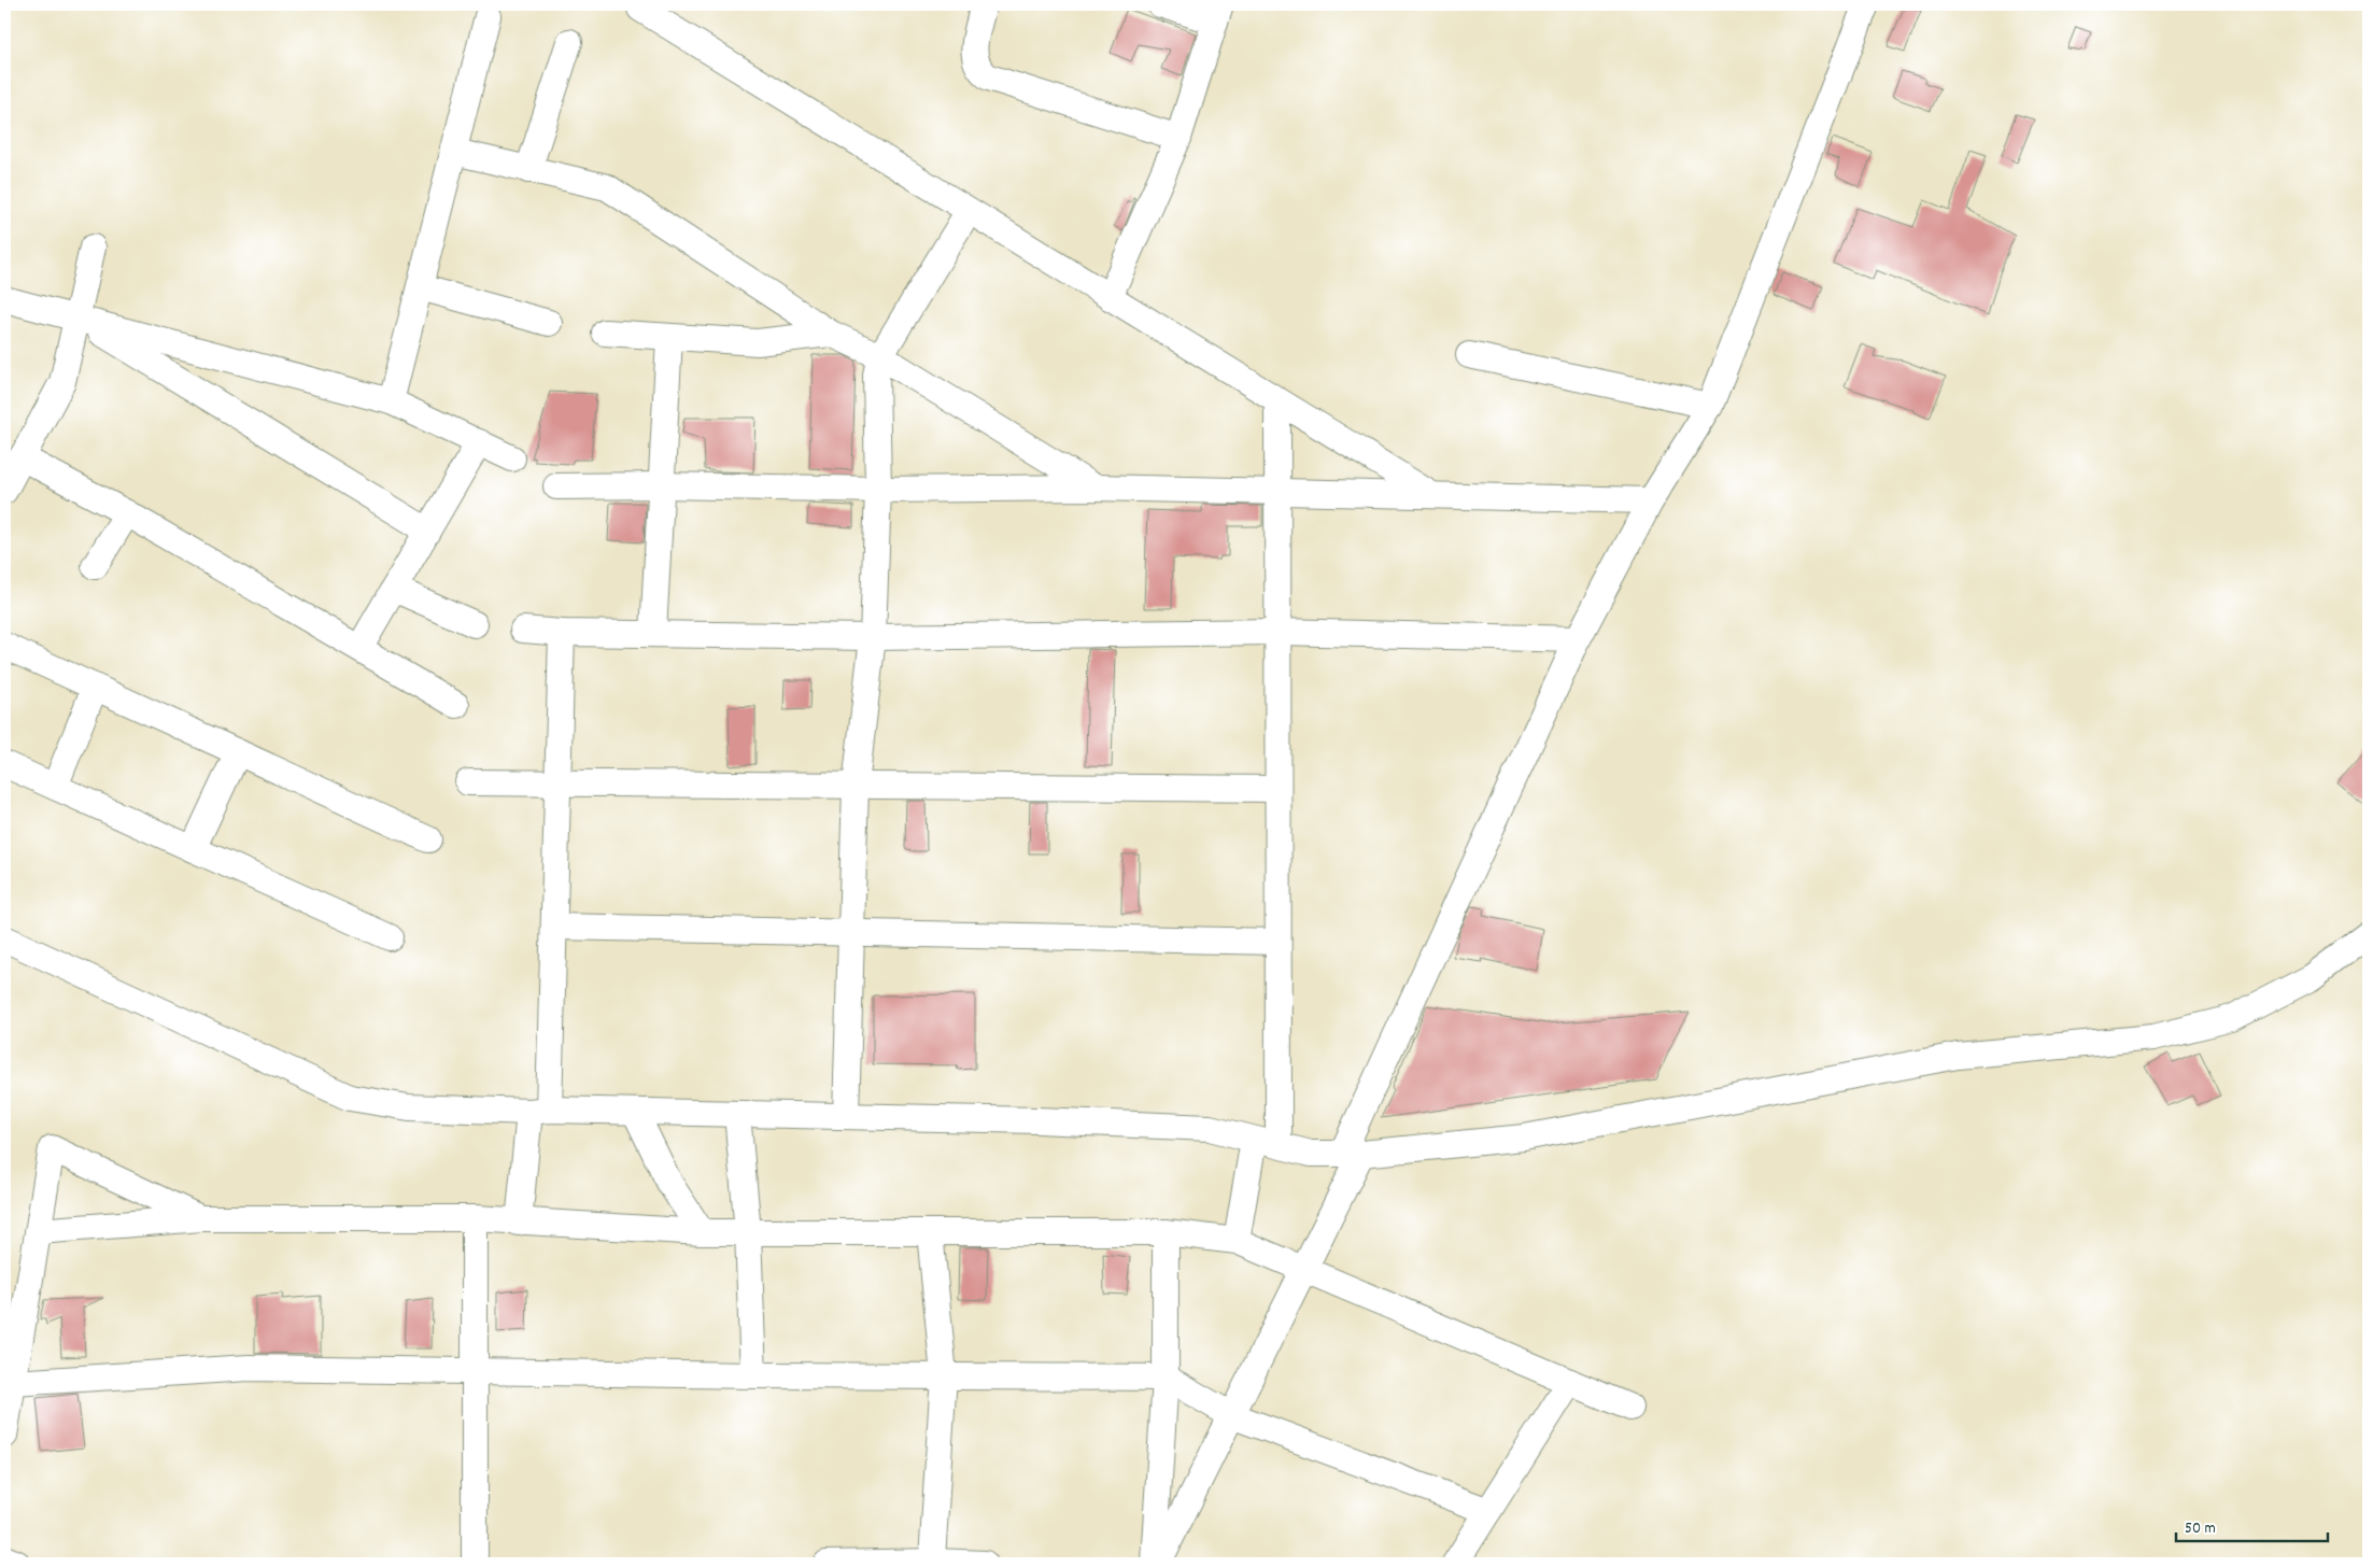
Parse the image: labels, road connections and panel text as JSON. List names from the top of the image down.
{
  "scale_bar": "50 m"
}
